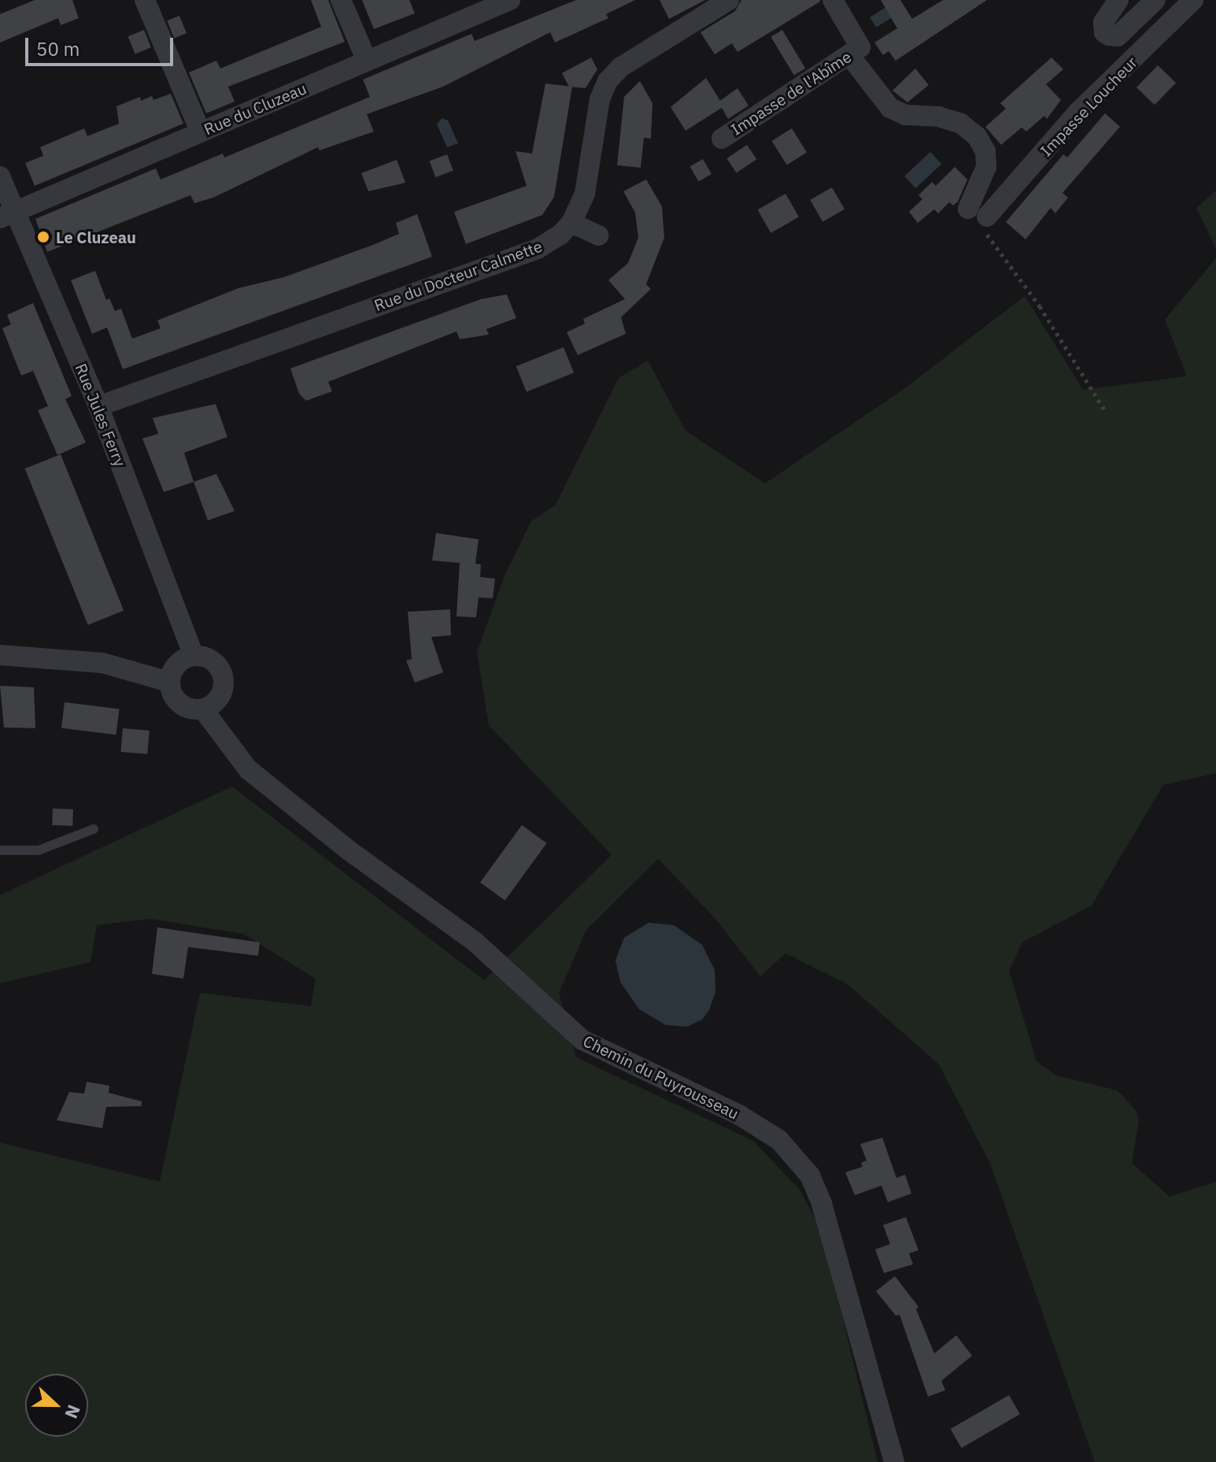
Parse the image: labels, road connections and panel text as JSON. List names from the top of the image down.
{
  "streets": {
    "street": [
      "Impasse de l'Abîme",
      "Impasse Loucheur",
      "Rue du Cluzeau",
      "Rue du Docteur Calmette",
      "Rue Jules Ferry",
      "Chemin du Puyrousseau"
    ]
  },
  "crossings": [
    ["Rue du Cluzeau", "Rue Jules Ferry"],
    ["Rue du Docteur Calmette", "Rue Jules Ferry"],
    ["Rue Jules Ferry", "Chemin du Puyrousseau"]
  ],
  "places": ["Le Cluzeau"],
  "scale_bar": "50 m",
  "north": "right"
}
